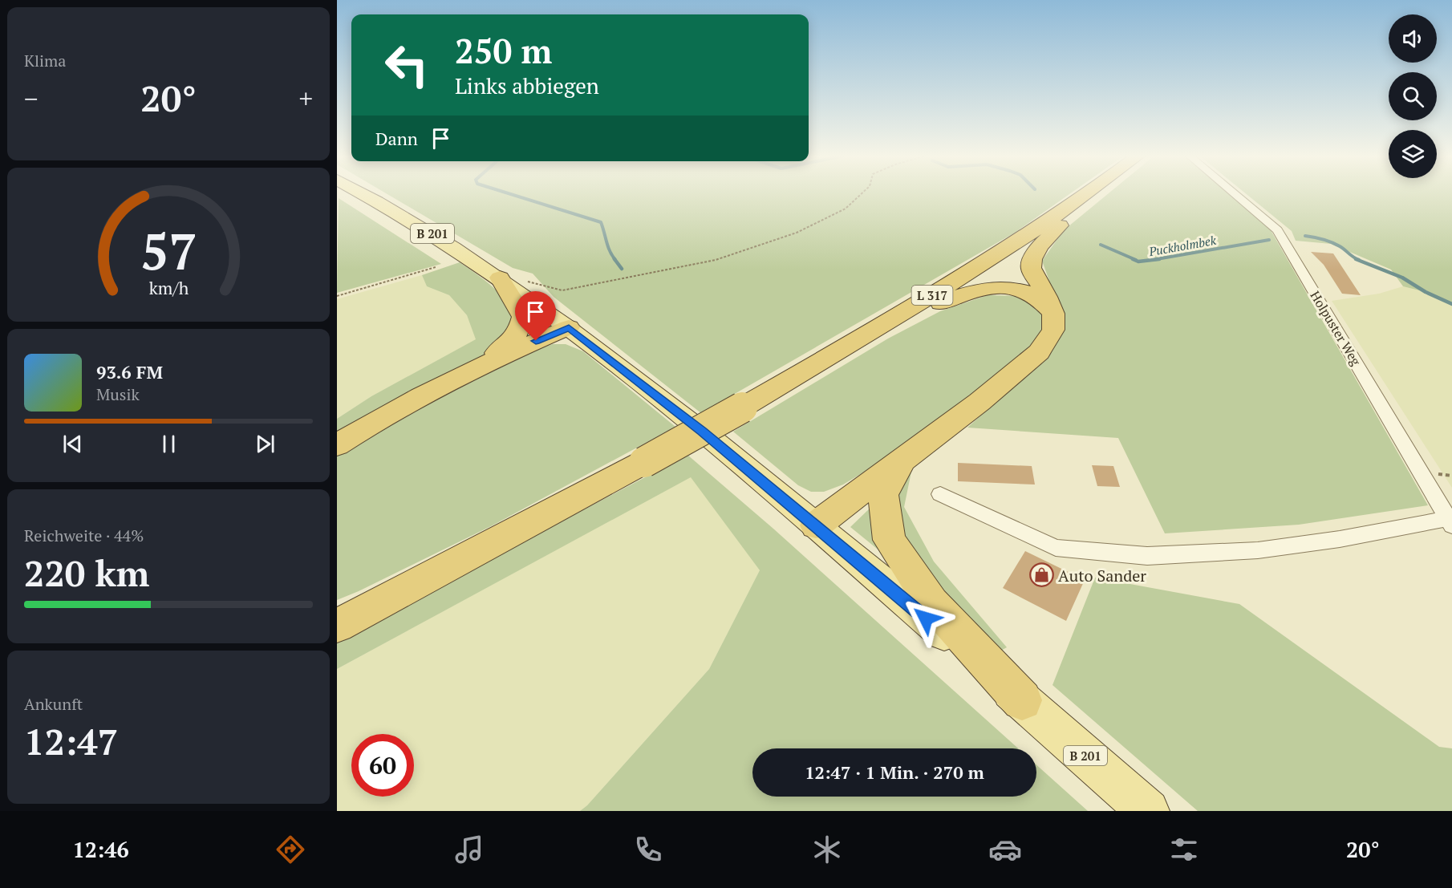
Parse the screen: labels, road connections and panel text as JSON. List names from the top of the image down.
{
  "streets": {
    "highway": ["L 317"],
    "main road": ["B 201"],
    "street": ["Holpuster Weg"]
  },
  "water": ["Puckholmbek"],
  "places": {
    "shop": ["Auto Sander"]
  },
  "page": {
    "tile": [
      "Klima",
      ["Reichweite · 44%", "220 km"],
      ["Ankunft", "12:47"]
    ],
    "turn": ["250 m", "Links abbiegen"],
    "heat": ["−", "20°", "+"],
    "then": "Dann",
    "song": ["93.6 FM", "Musik"],
    "limit": "60",
    "trip": "12:47 · 1 Min. · 270 m",
    "tabs": ["12:46", "20°"],
    "gauge": ["57", "km/h"]
  }
}
